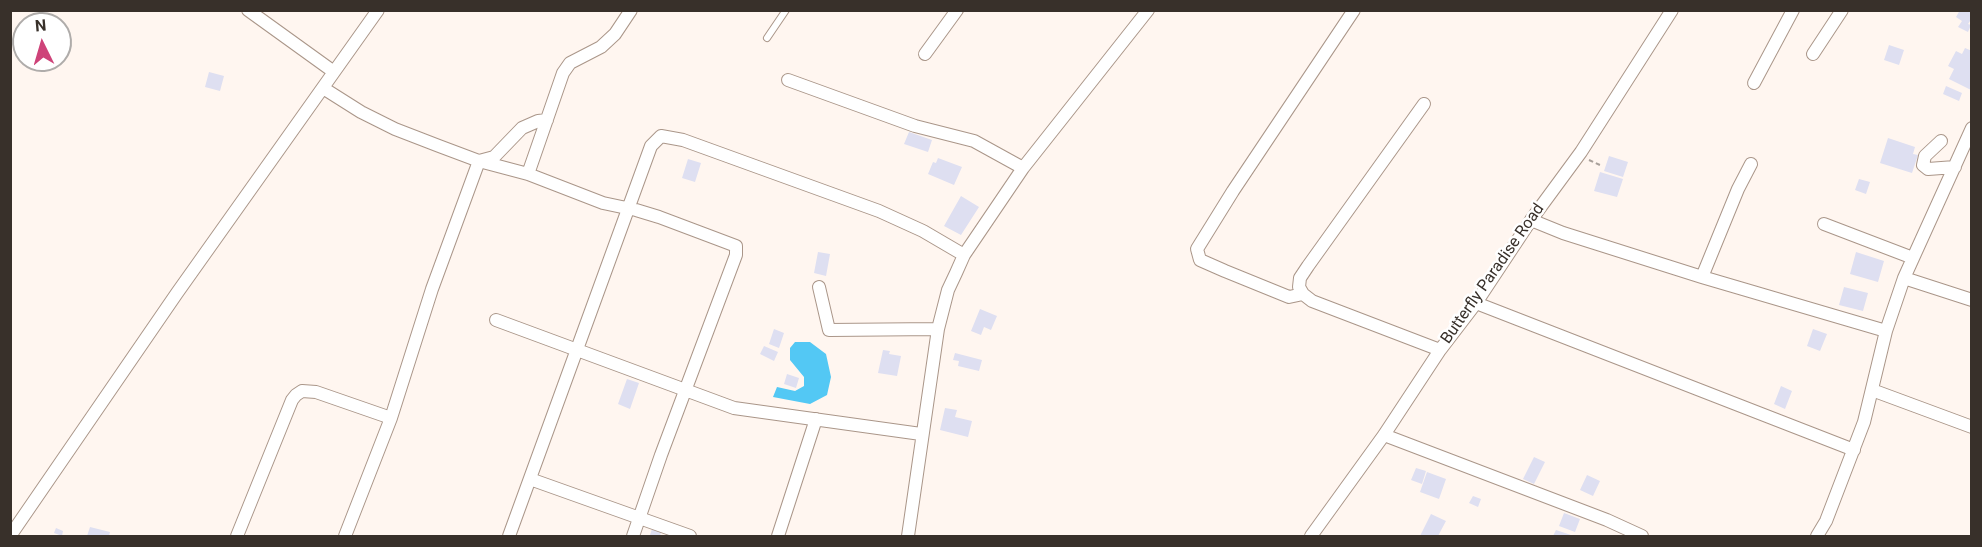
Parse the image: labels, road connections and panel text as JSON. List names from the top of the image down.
{
  "streets": {
    "street": ["Butterfly Paradise Road"]
  },
  "north": "top"
}
